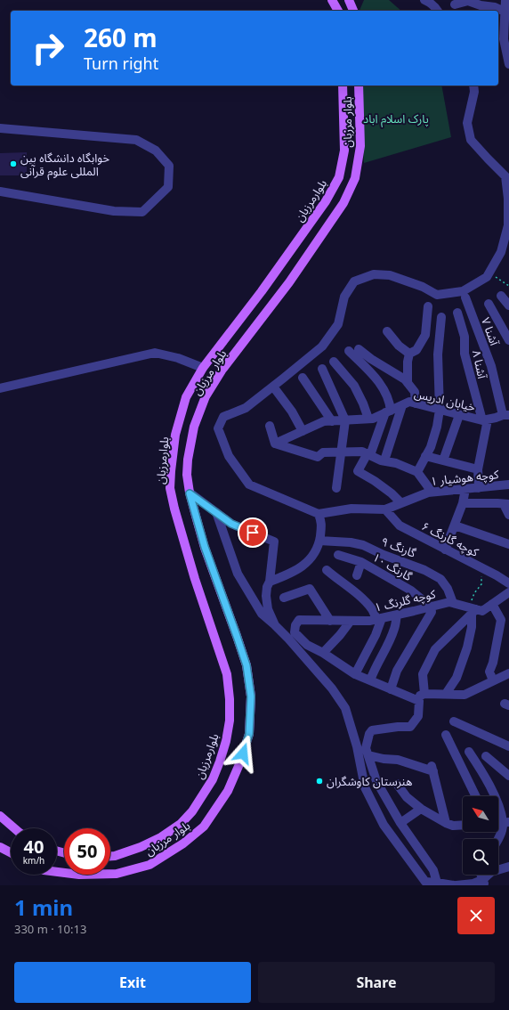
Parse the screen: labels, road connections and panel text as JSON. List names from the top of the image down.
{
  "streets": {
    "main road": ["بلوار مرزبان", "بلوارمرزبان"],
    "street": [
      "آشنا ۷",
      "آشنا ۸",
      "خیابان ادریس",
      "کوچه هوشیار ۱",
      "کوچه گارنگ ۶",
      "گارنگ ۹",
      "گارنگ ۱۰",
      "کوچه گلرنگ ۱"
    ]
  },
  "crossings": [
    ["آشنا ۷", "خیابان ادریس"],
    ["آشنا ۸", "خیابان ادریس"],
    ["کوچه هوشیار ۱", "کوچه گارنگ ۶"],
    ["گارنگ ۹", "کوچه گلرنگ ۱"],
    ["گارنگ ۱۰", "کوچه گلرنگ ۱"]
  ],
  "parks": ["پارک اسلام اباد"],
  "places": ["خوابگاه دانشگاه بین المللی علوم قرآنی", "هنرستان کاوشگران"],
  "north": "top left",
  "page": {
    "turn": ["260 m", "Turn right"],
    "speed": "40 km/h",
    "limit": "50",
    "heading": ["1 min", "330 m · 10:13"],
    "buttons": ["Exit", "Share"]
  }
}
